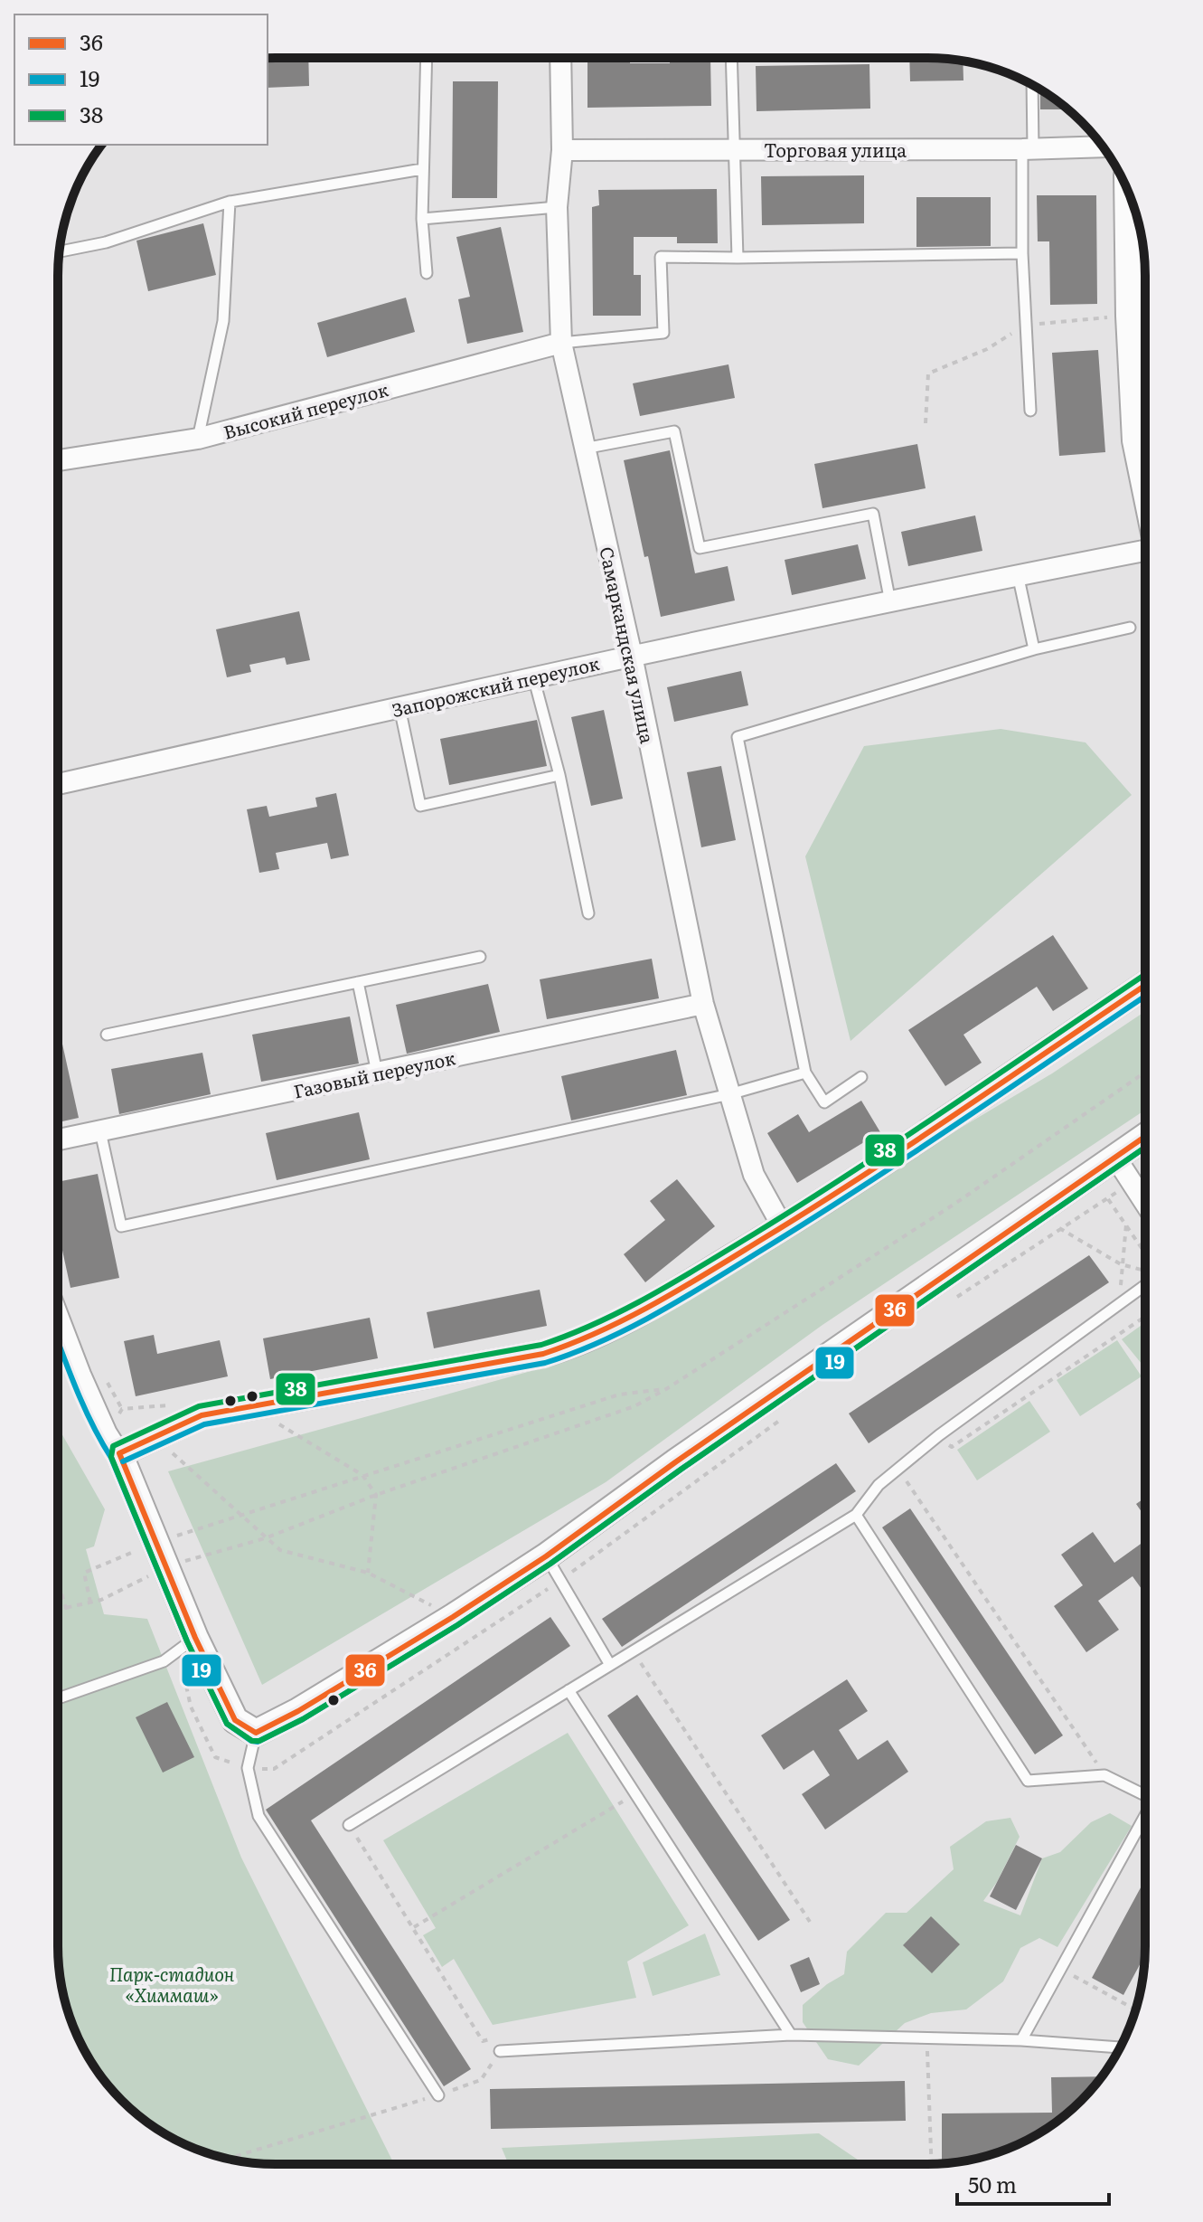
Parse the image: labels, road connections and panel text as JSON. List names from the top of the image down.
{
  "streets": {
    "street": [
      "Торговая улица",
      "Высокий переулок",
      "Самаркандская улица",
      "Запорожский переулок",
      "Газовый переулок"
    ]
  },
  "crossings": [
    ["Торговая улица", "Самаркандская улица"],
    ["Высокий переулок", "Самаркандская улица"],
    ["Самаркандская улица", "Запорожский переулок"],
    ["Самаркандская улица", "Газовый переулок"]
  ],
  "parks": ["Парк-стадион «Химмаш»"],
  "lines": ["transit line 38", "transit line 36", "transit line 19"],
  "legend": ["36", "19", "38"],
  "scale_bar": "50 m"
}
